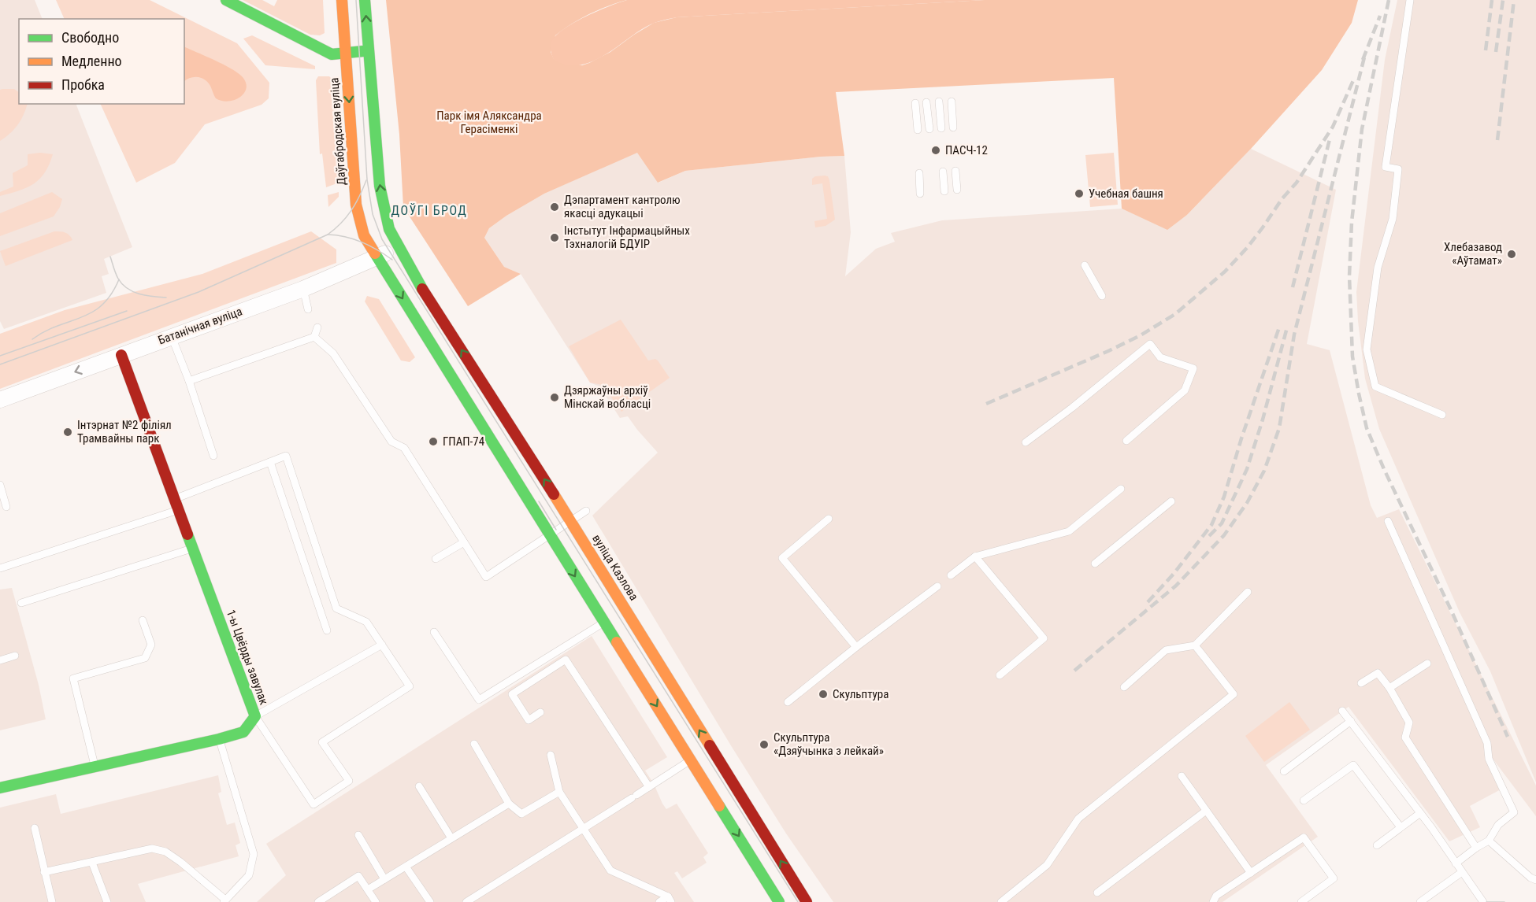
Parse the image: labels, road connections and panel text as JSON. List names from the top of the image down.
{
  "streets": {
    "main road": ["Даўгабродская вуліца", "вуліца Казлова", "1-ы Цвёрды завулак"],
    "street": ["Батанічная вуліца"]
  },
  "crossings": [
    ["Даўгабродская вуліца", "Батанічная вуліца"],
    ["Даўгабродская вуліца", "вуліца Казлова"],
    ["Батанічная вуліца", "вуліца Казлова"],
    ["Батанічная вуліца", "1-ы Цвёрды завулак"]
  ],
  "districts": ["ДОЎГІ БРОД"],
  "parks": ["Парк імя Аляксандра Герасіменкі"],
  "places": [
    "ПАСЧ-12",
    "Учебная башня",
    "Дэпартамент кантролю якасці адукацыі",
    "Інстытут Інфармацыйных Тэхналогій БДУІР",
    "Хлебазавод «Аўтамат»",
    "Дзяржаўны архіў Мінскай вобласці",
    "Інтэрнат №2 філіял Трамвайны парк",
    "ГПАП-74",
    "Скульптура",
    "Скульптура «Дзяўчынка з лейкай»"
  ],
  "legend": ["Свободно", "Медленно", "Пробка"]
}
